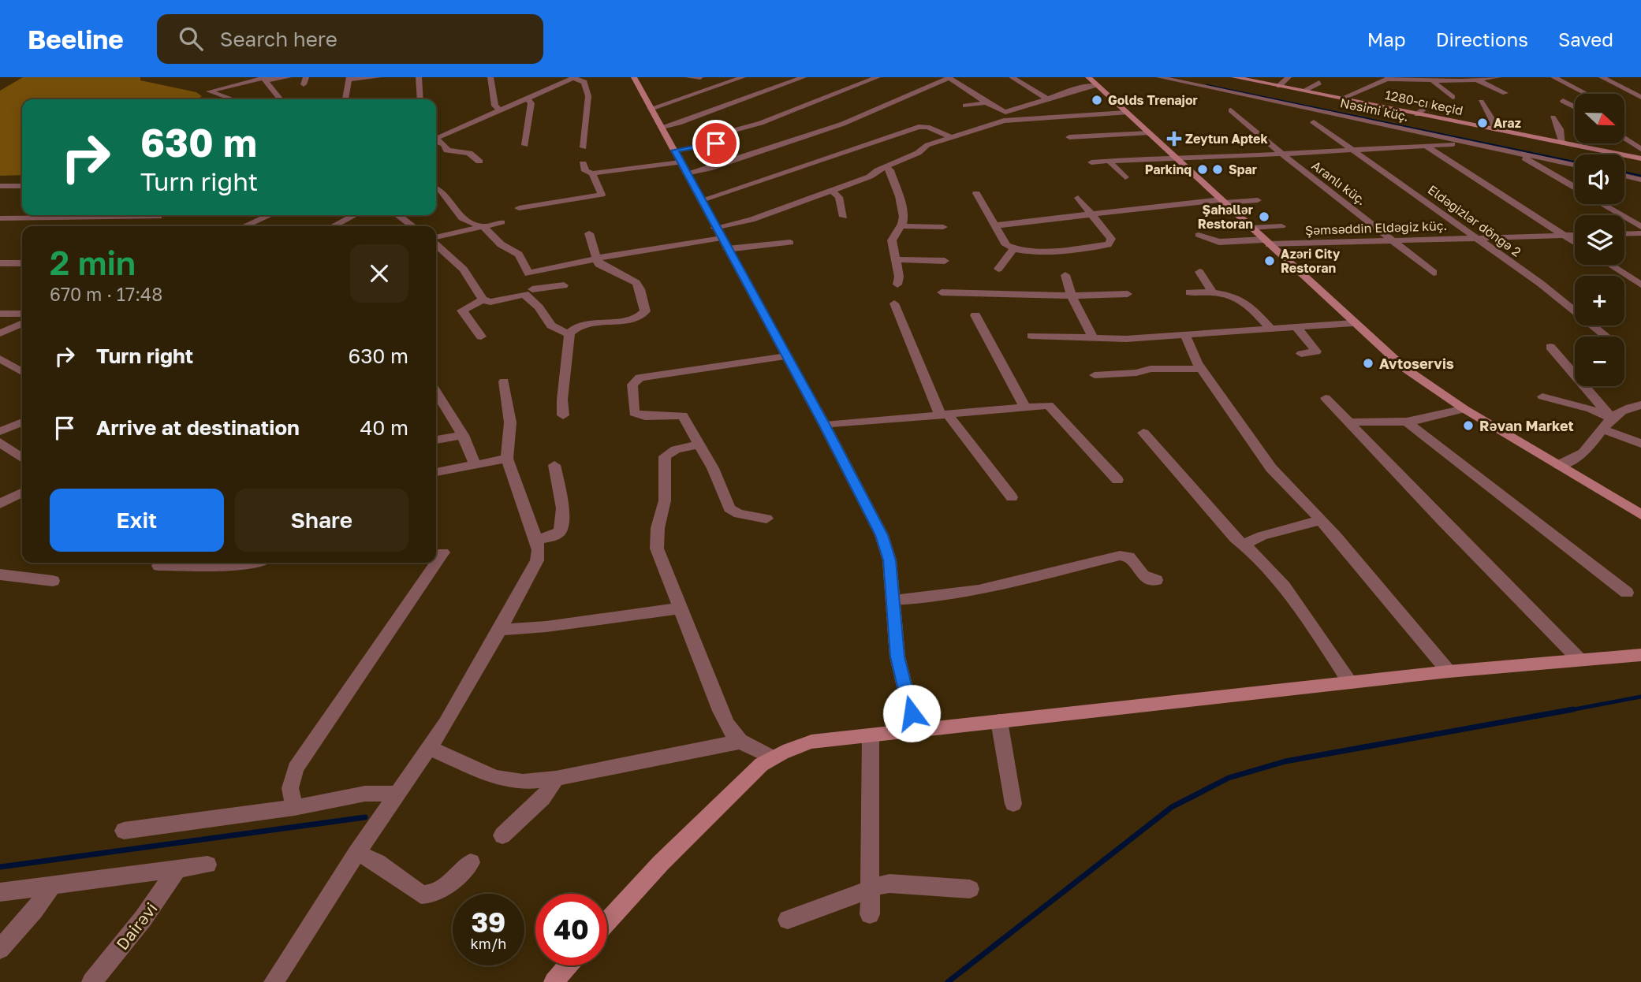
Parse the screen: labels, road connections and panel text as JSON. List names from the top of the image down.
{
  "streets": {
    "street": [
      "1280-cı keçid",
      "Nəsimi küç.",
      "Aranlı küç.",
      "Eldəgizlər döngə 2",
      "Şəmsəddin Eldəgiz küç.",
      "Dairəvi"
    ]
  },
  "crossings": [
    ["Aranlı küç.", "Şəmsəddin Eldəgiz küç."],
    ["Eldəgizlər döngə 2", "Şəmsəddin Eldəgiz küç."]
  ],
  "places": {
    "other": [
      "Golds Trenajor",
      "Araz",
      "Parkinq",
      "Spar",
      "Şahəllər Restoran",
      "Azəri City Restoran",
      "Avtoservis",
      "Rəvan Market"
    ],
    "health": ["Zeytun Aptek"]
  },
  "north": "right",
  "page": {
    "header": "Beeline",
    "search": "Search here",
    "nav": ["Map", "Directions", "Saved"],
    "map_buttons": ["+", "−"],
    "turn": ["630 m", "Turn right"],
    "heading": ["2 min", "670 m · 17:48"],
    "list": [
      {
        "name": "Turn right",
        "value": "630 m"
      },
      {
        "name": "Arrive at destination",
        "value": "40 m"
      }
    ],
    "buttons": ["Exit", "Share"],
    "speed": "39 km/h",
    "limit": "40"
  }
}
